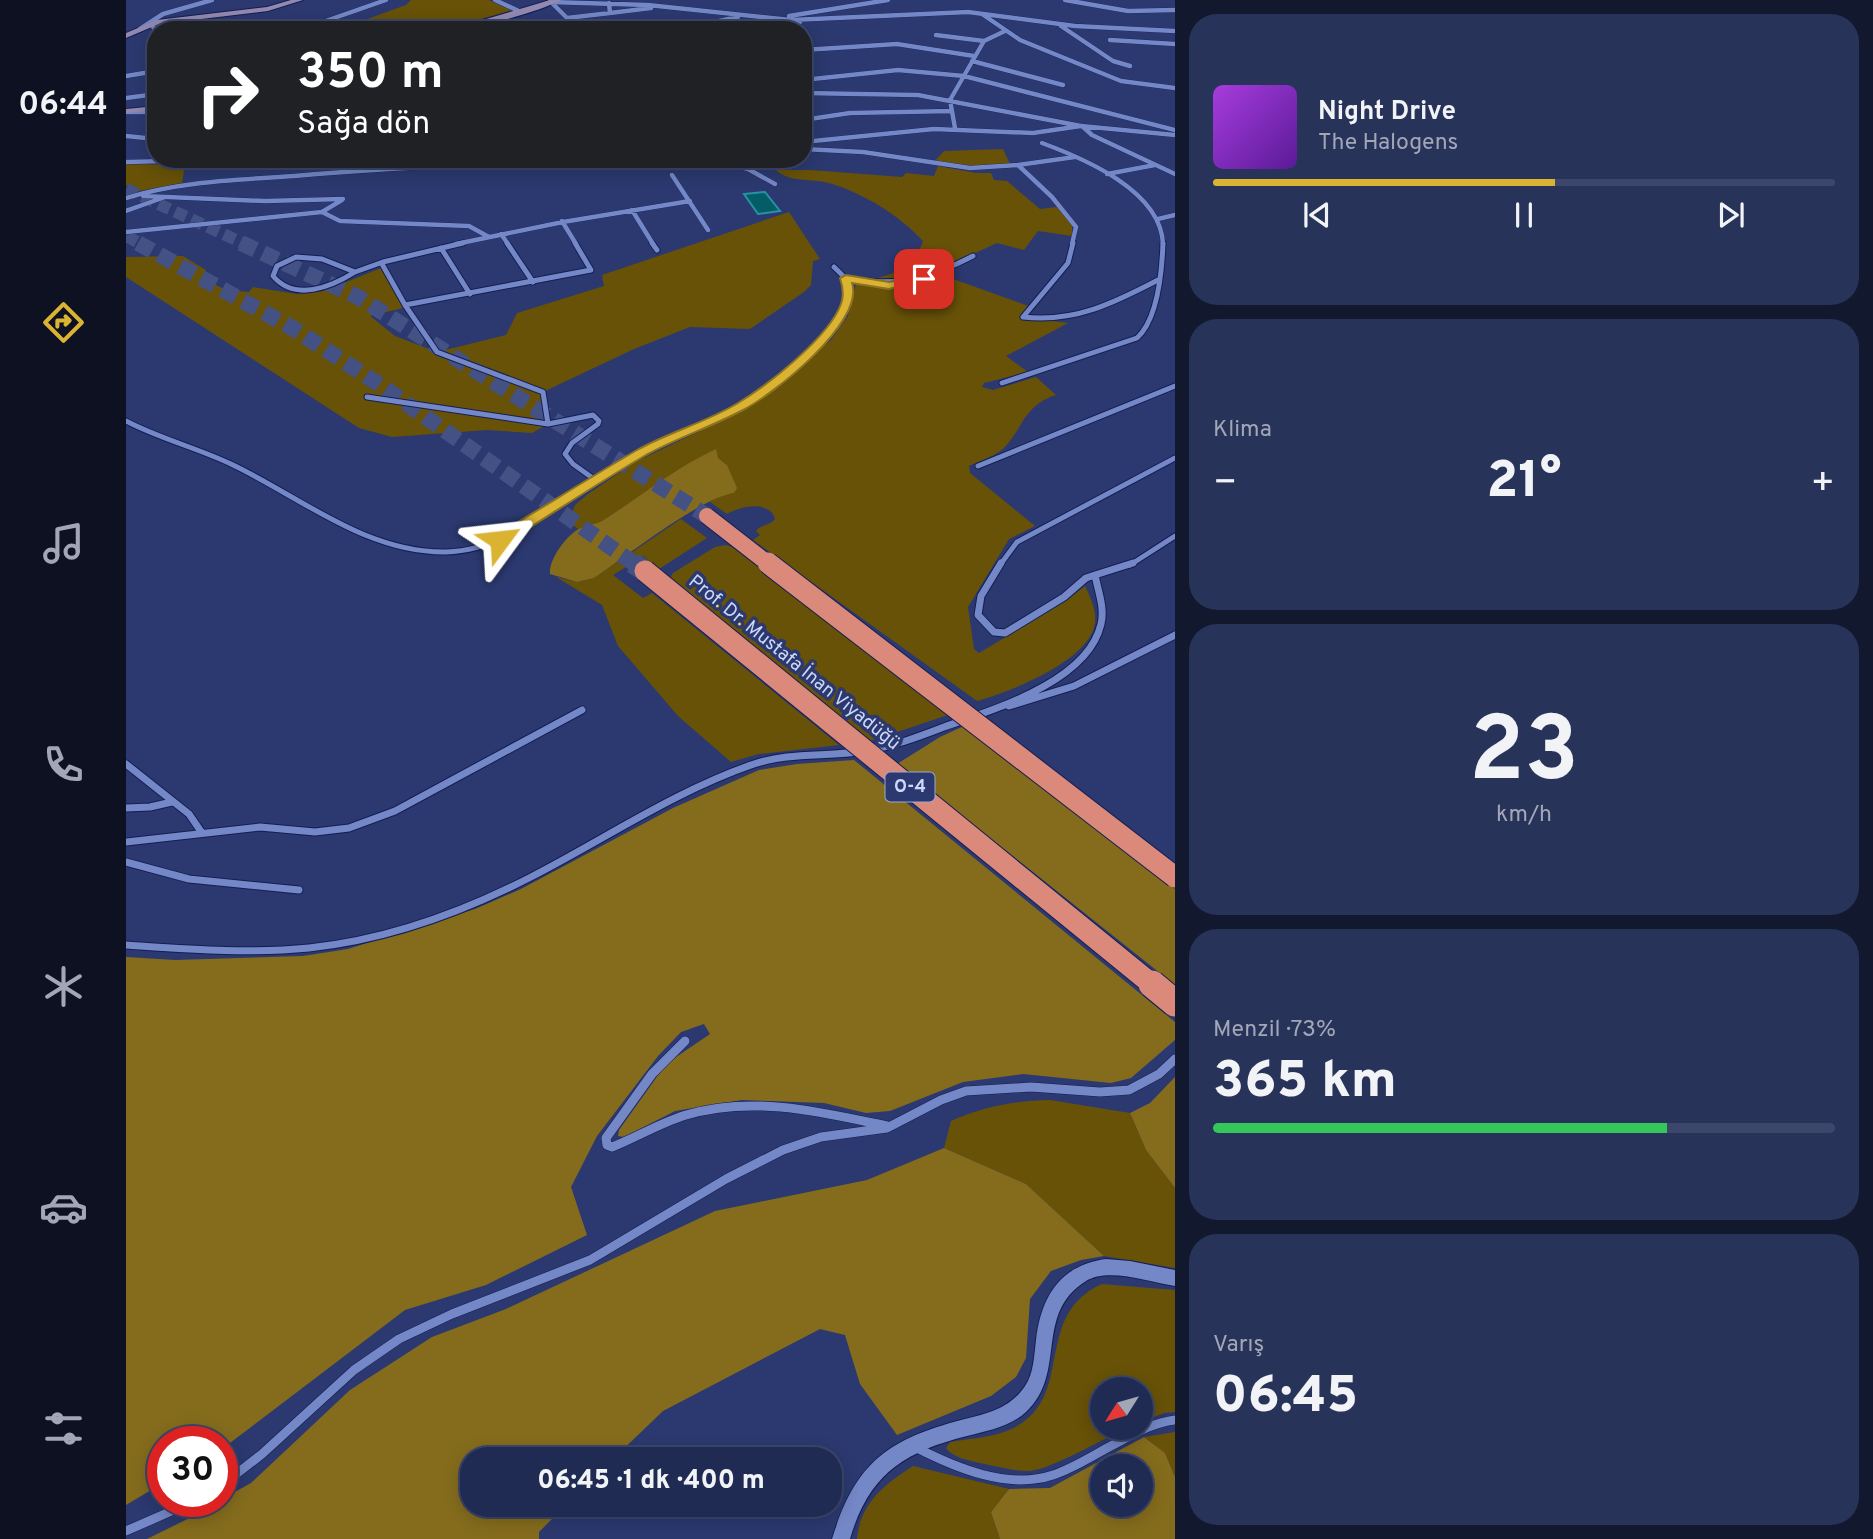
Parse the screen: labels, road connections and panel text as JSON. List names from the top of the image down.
{
  "streets": {
    "highway": ["Prof. Dr. Mustafa İnan Viyadüğü", "O-4"]
  },
  "north": "bottom left",
  "page": {
    "tabs": "06:44",
    "turn": ["350 m", "Sağa dön"],
    "song": ["Night Drive", "The Halogens"],
    "tile": [
      "Klima",
      ["23", "km/h"],
      ["Menzil · 73%", "365 km"],
      ["Varış", "06:45"]
    ],
    "heat": ["−", "21°", "+"],
    "limit": "30",
    "trip": "06:45 · 1 dk · 400 m"
  }
}
